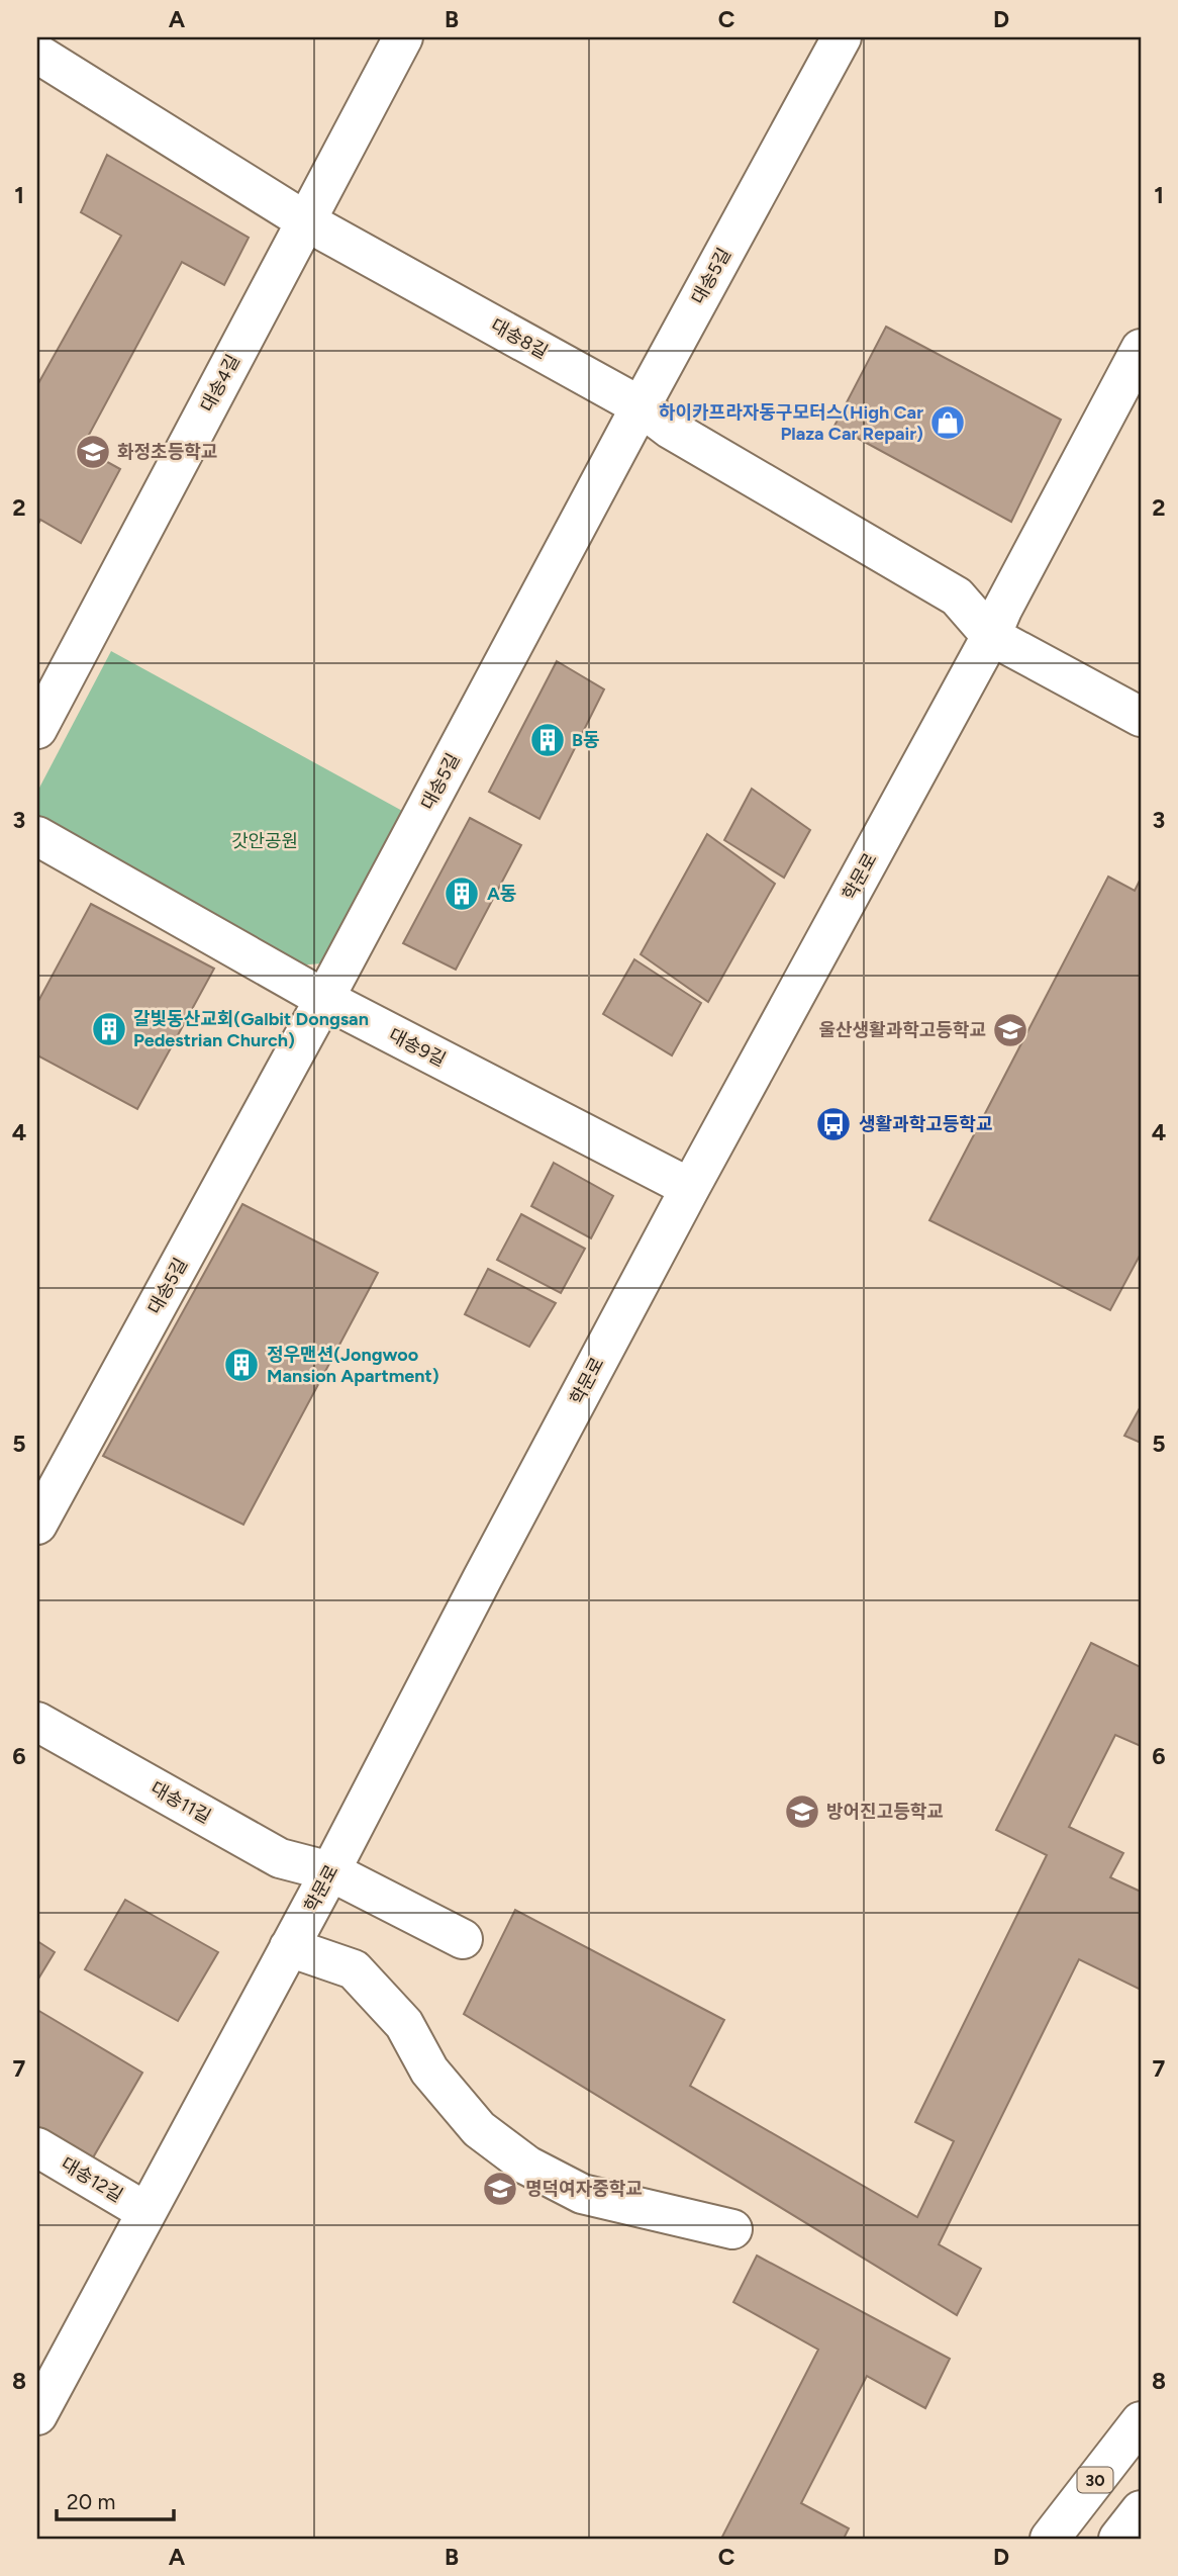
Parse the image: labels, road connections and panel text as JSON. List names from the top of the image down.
{
  "streets": {
    "main road": [
      "대송5길",
      "대송8길",
      "대송4길",
      "학문로",
      "대송9길",
      "대송11길",
      "대송12길",
      "30"
    ]
  },
  "crossings": [
    ["대송5길", "대송8길"],
    ["대송5길", "대송9길"],
    ["대송8길", "대송4길"],
    ["대송8길", "학문로"],
    ["학문로", "대송9길"],
    ["학문로", "대송11길"],
    ["학문로", "대송12길"]
  ],
  "parks": ["갓안공원"],
  "places": {
    "shop": ["하이카프라자동구모터스(High Car Plaza Car Repair)"],
    "school or university": [
      "화정초등학교",
      "울산생활과학고등학교",
      "방어진고등학교",
      "명덕여자중학교"
    ],
    "building": [
      "B동",
      "A동",
      "갈빛동산교회(Galbit Dongsan Pedestrian Church)",
      "정우맨션(Jongwoo Mansion Apartment)"
    ],
    "bus stop": ["생활과학고등학교"]
  },
  "scale_bar": "20 m",
  "grid": {
    "columns": [
      "A",
      "B",
      "C",
      "D"
    ],
    "rows": [
      "1",
      "2",
      "3",
      "4",
      "5",
      "6",
      "7",
      "8"
    ]
  }
}
